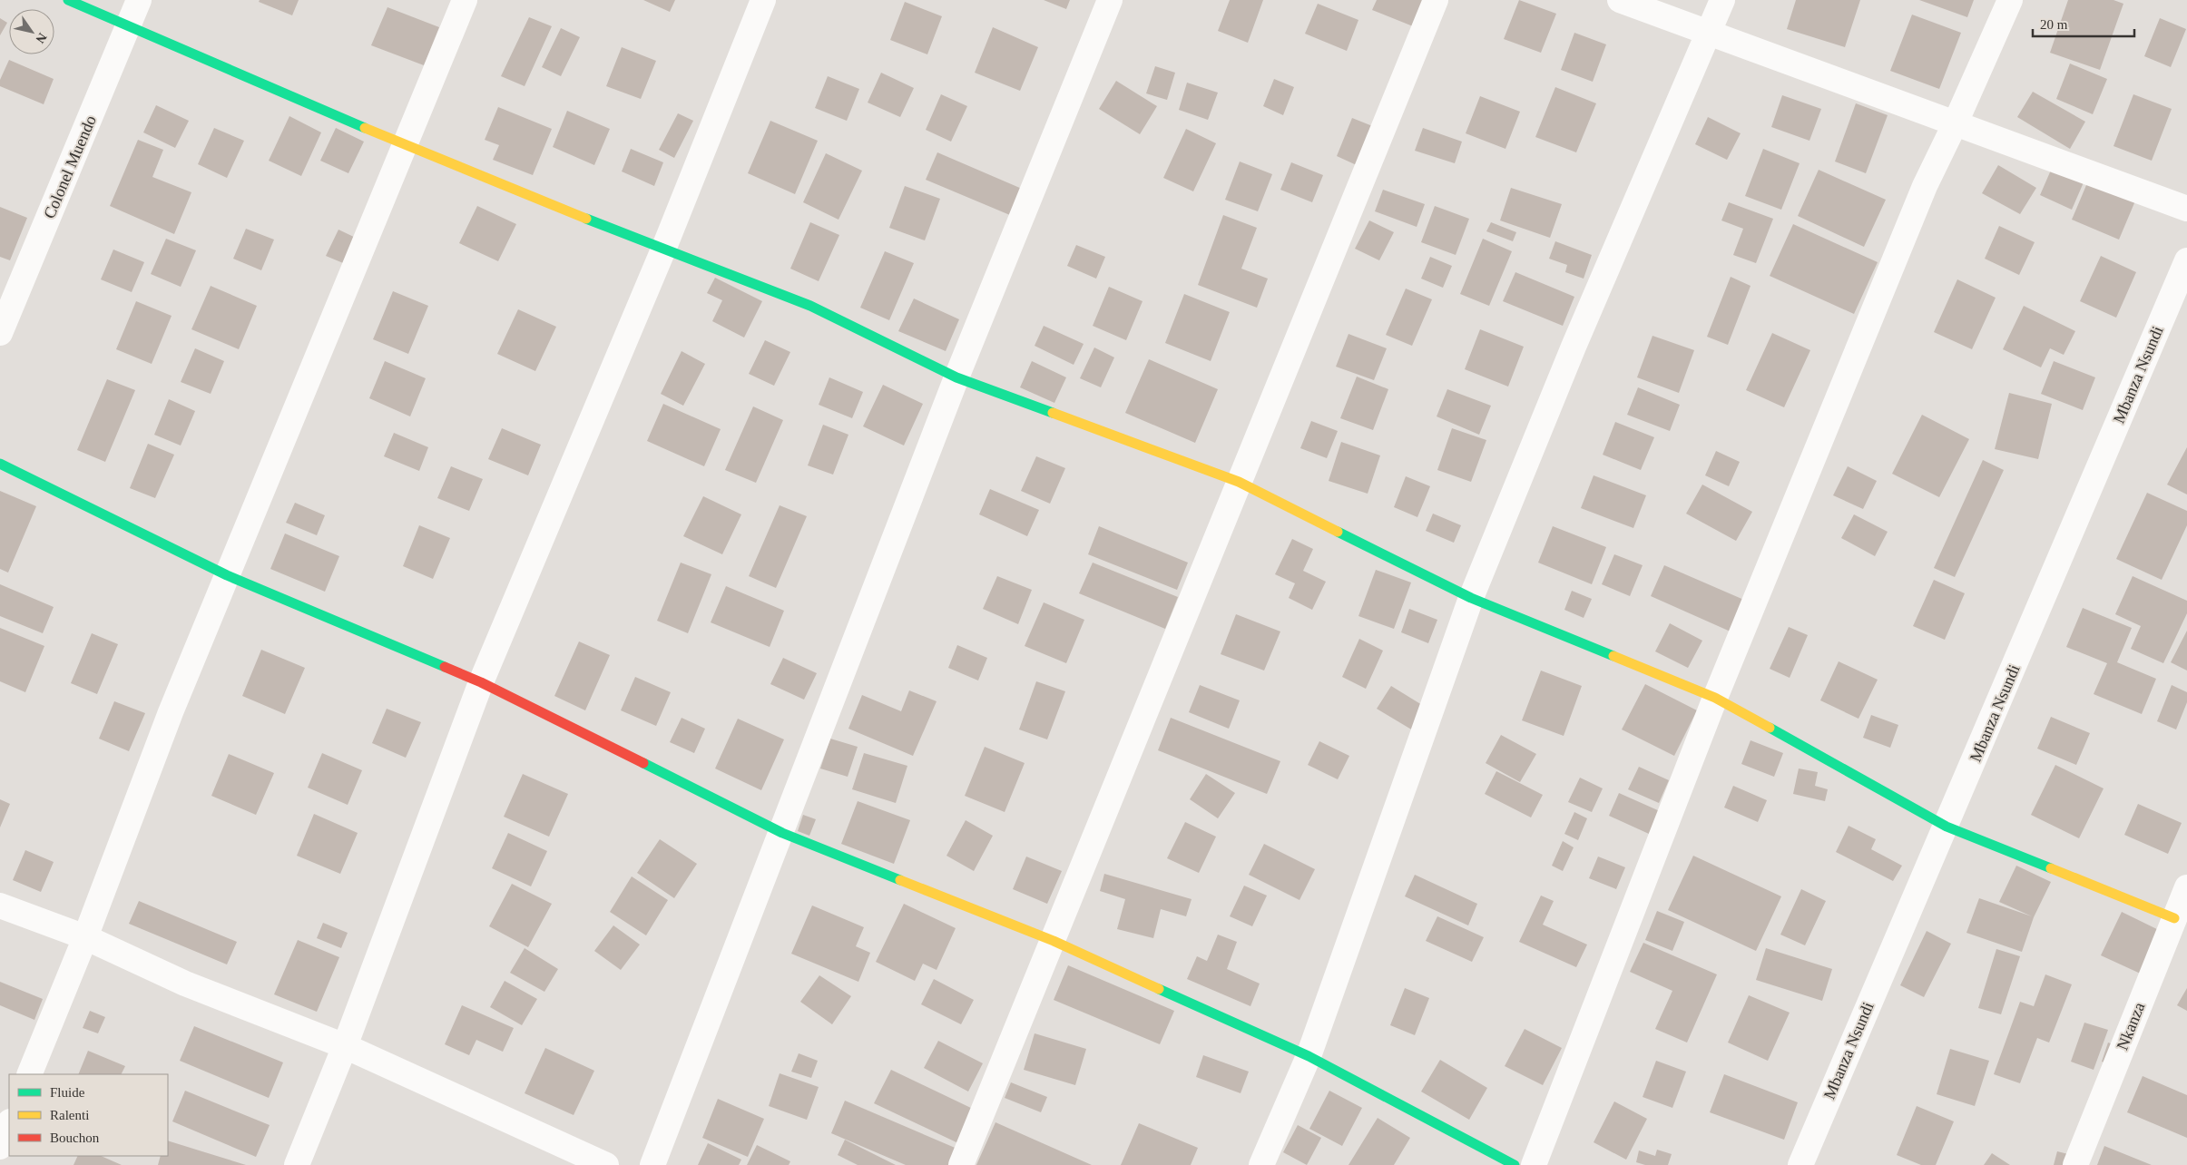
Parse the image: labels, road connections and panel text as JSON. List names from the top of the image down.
{
  "streets": {
    "street": ["Colonel Muendo", "Mbanza Nsundi", "Nkanza"]
  },
  "legend": ["Fluide", "Ralenti", "Bouchon"],
  "scale_bar": "20 m",
  "north": "bottom right"
}
